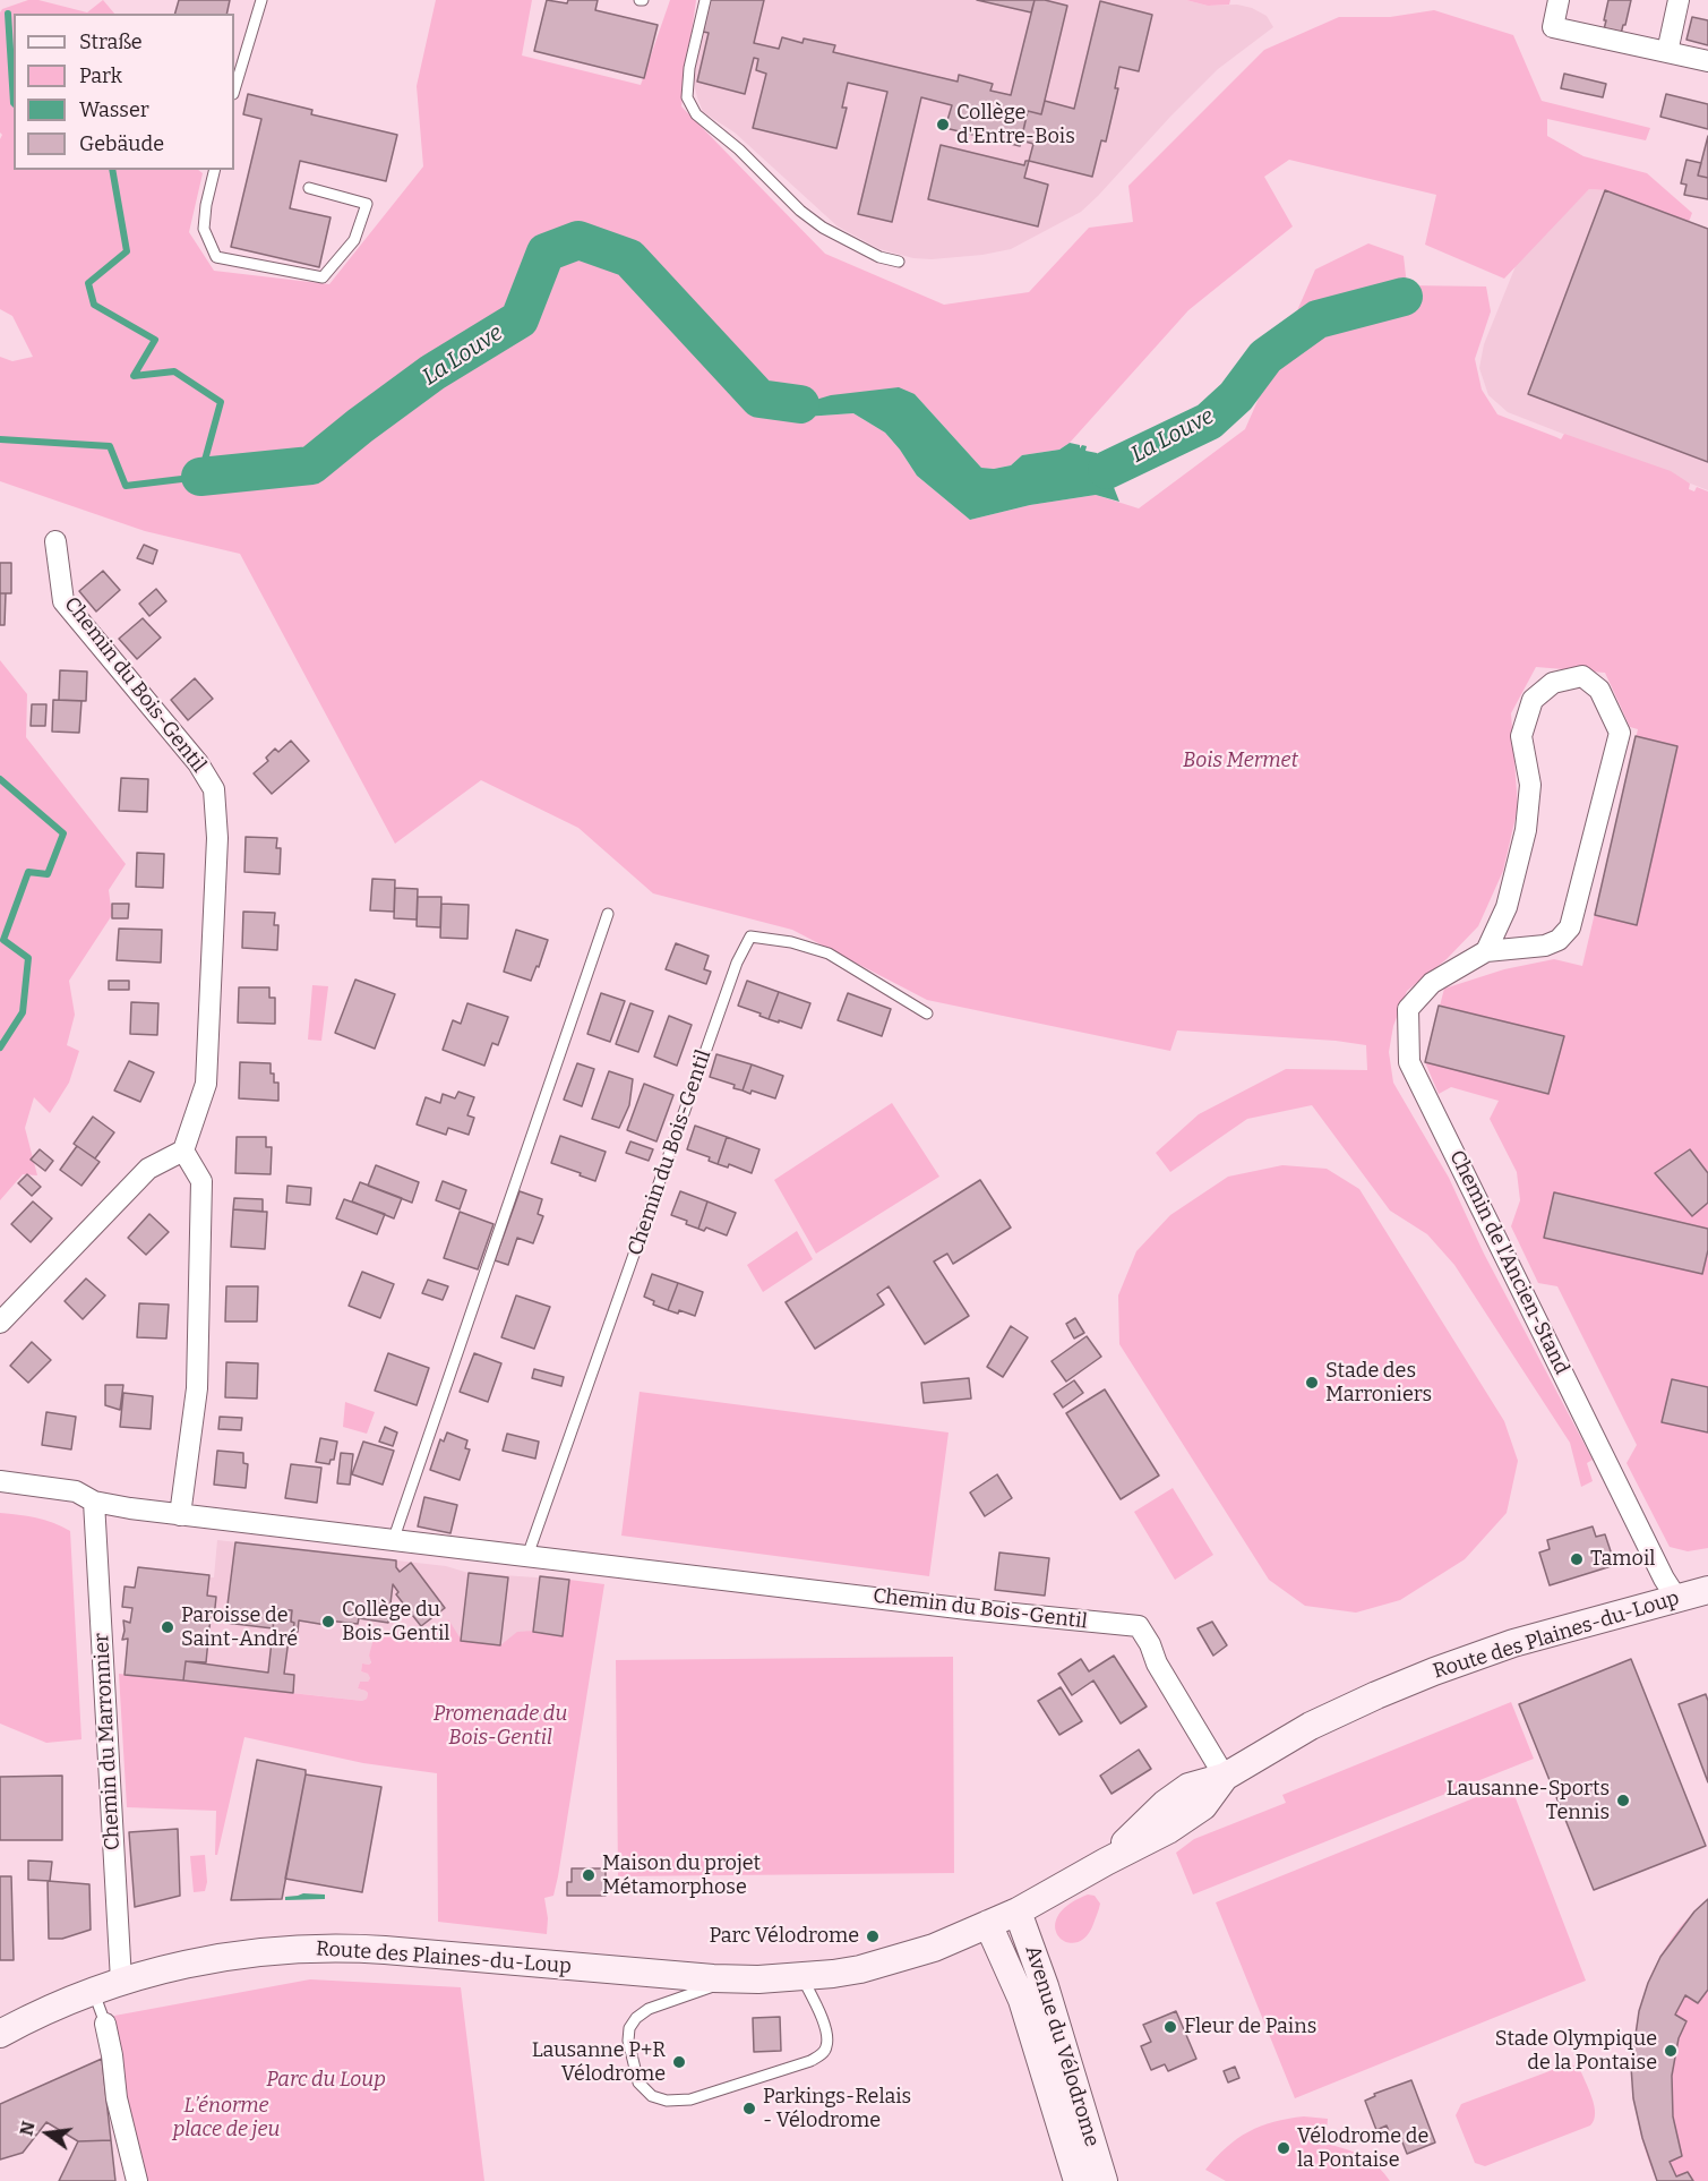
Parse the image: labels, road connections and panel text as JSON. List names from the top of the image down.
{
  "streets": {
    "main road": ["Route des Plaines-du-Loup", "Avenue du Vélodrome"],
    "street": ["Chemin du Bois-Gentil", "Chemin de l'Ancien-Stand", "Chemin du Marronnier"]
  },
  "crossings": [
    ["Chemin du Bois-Gentil", "Route des Plaines-du-Loup"],
    ["Chemin du Bois-Gentil", "Chemin du Marronnier"],
    ["Chemin de l'Ancien-Stand", "Route des Plaines-du-Loup"],
    ["Route des Plaines-du-Loup", "Chemin du Marronnier"],
    ["Route des Plaines-du-Loup", "Avenue du Vélodrome"]
  ],
  "water": ["La Louve"],
  "parks": [
    "Bois Mermet",
    "Promenade du Bois-Gentil",
    "Parc du Loup",
    "L’énorme place de jeu"
  ],
  "places": [
    "Collège d'Entre-Bois",
    "Stade des Marroniers",
    "Tamoil",
    "Collège du Bois-Gentil",
    "Paroisse de Saint-André",
    "Lausanne-Sports Tennis",
    "Maison du projet Métamorphose",
    "Parc Vélodrome",
    "Fleur de Pains",
    "Stade Olympique de la Pontaise",
    "Lausanne P+R Vélodrome",
    "Parkings-Relais - Vélodrome",
    "Vélodrome de la Pontaise"
  ],
  "legend": [
    "Straße",
    "Park",
    "Wasser",
    "Gebäude"
  ],
  "north": "left"
}
